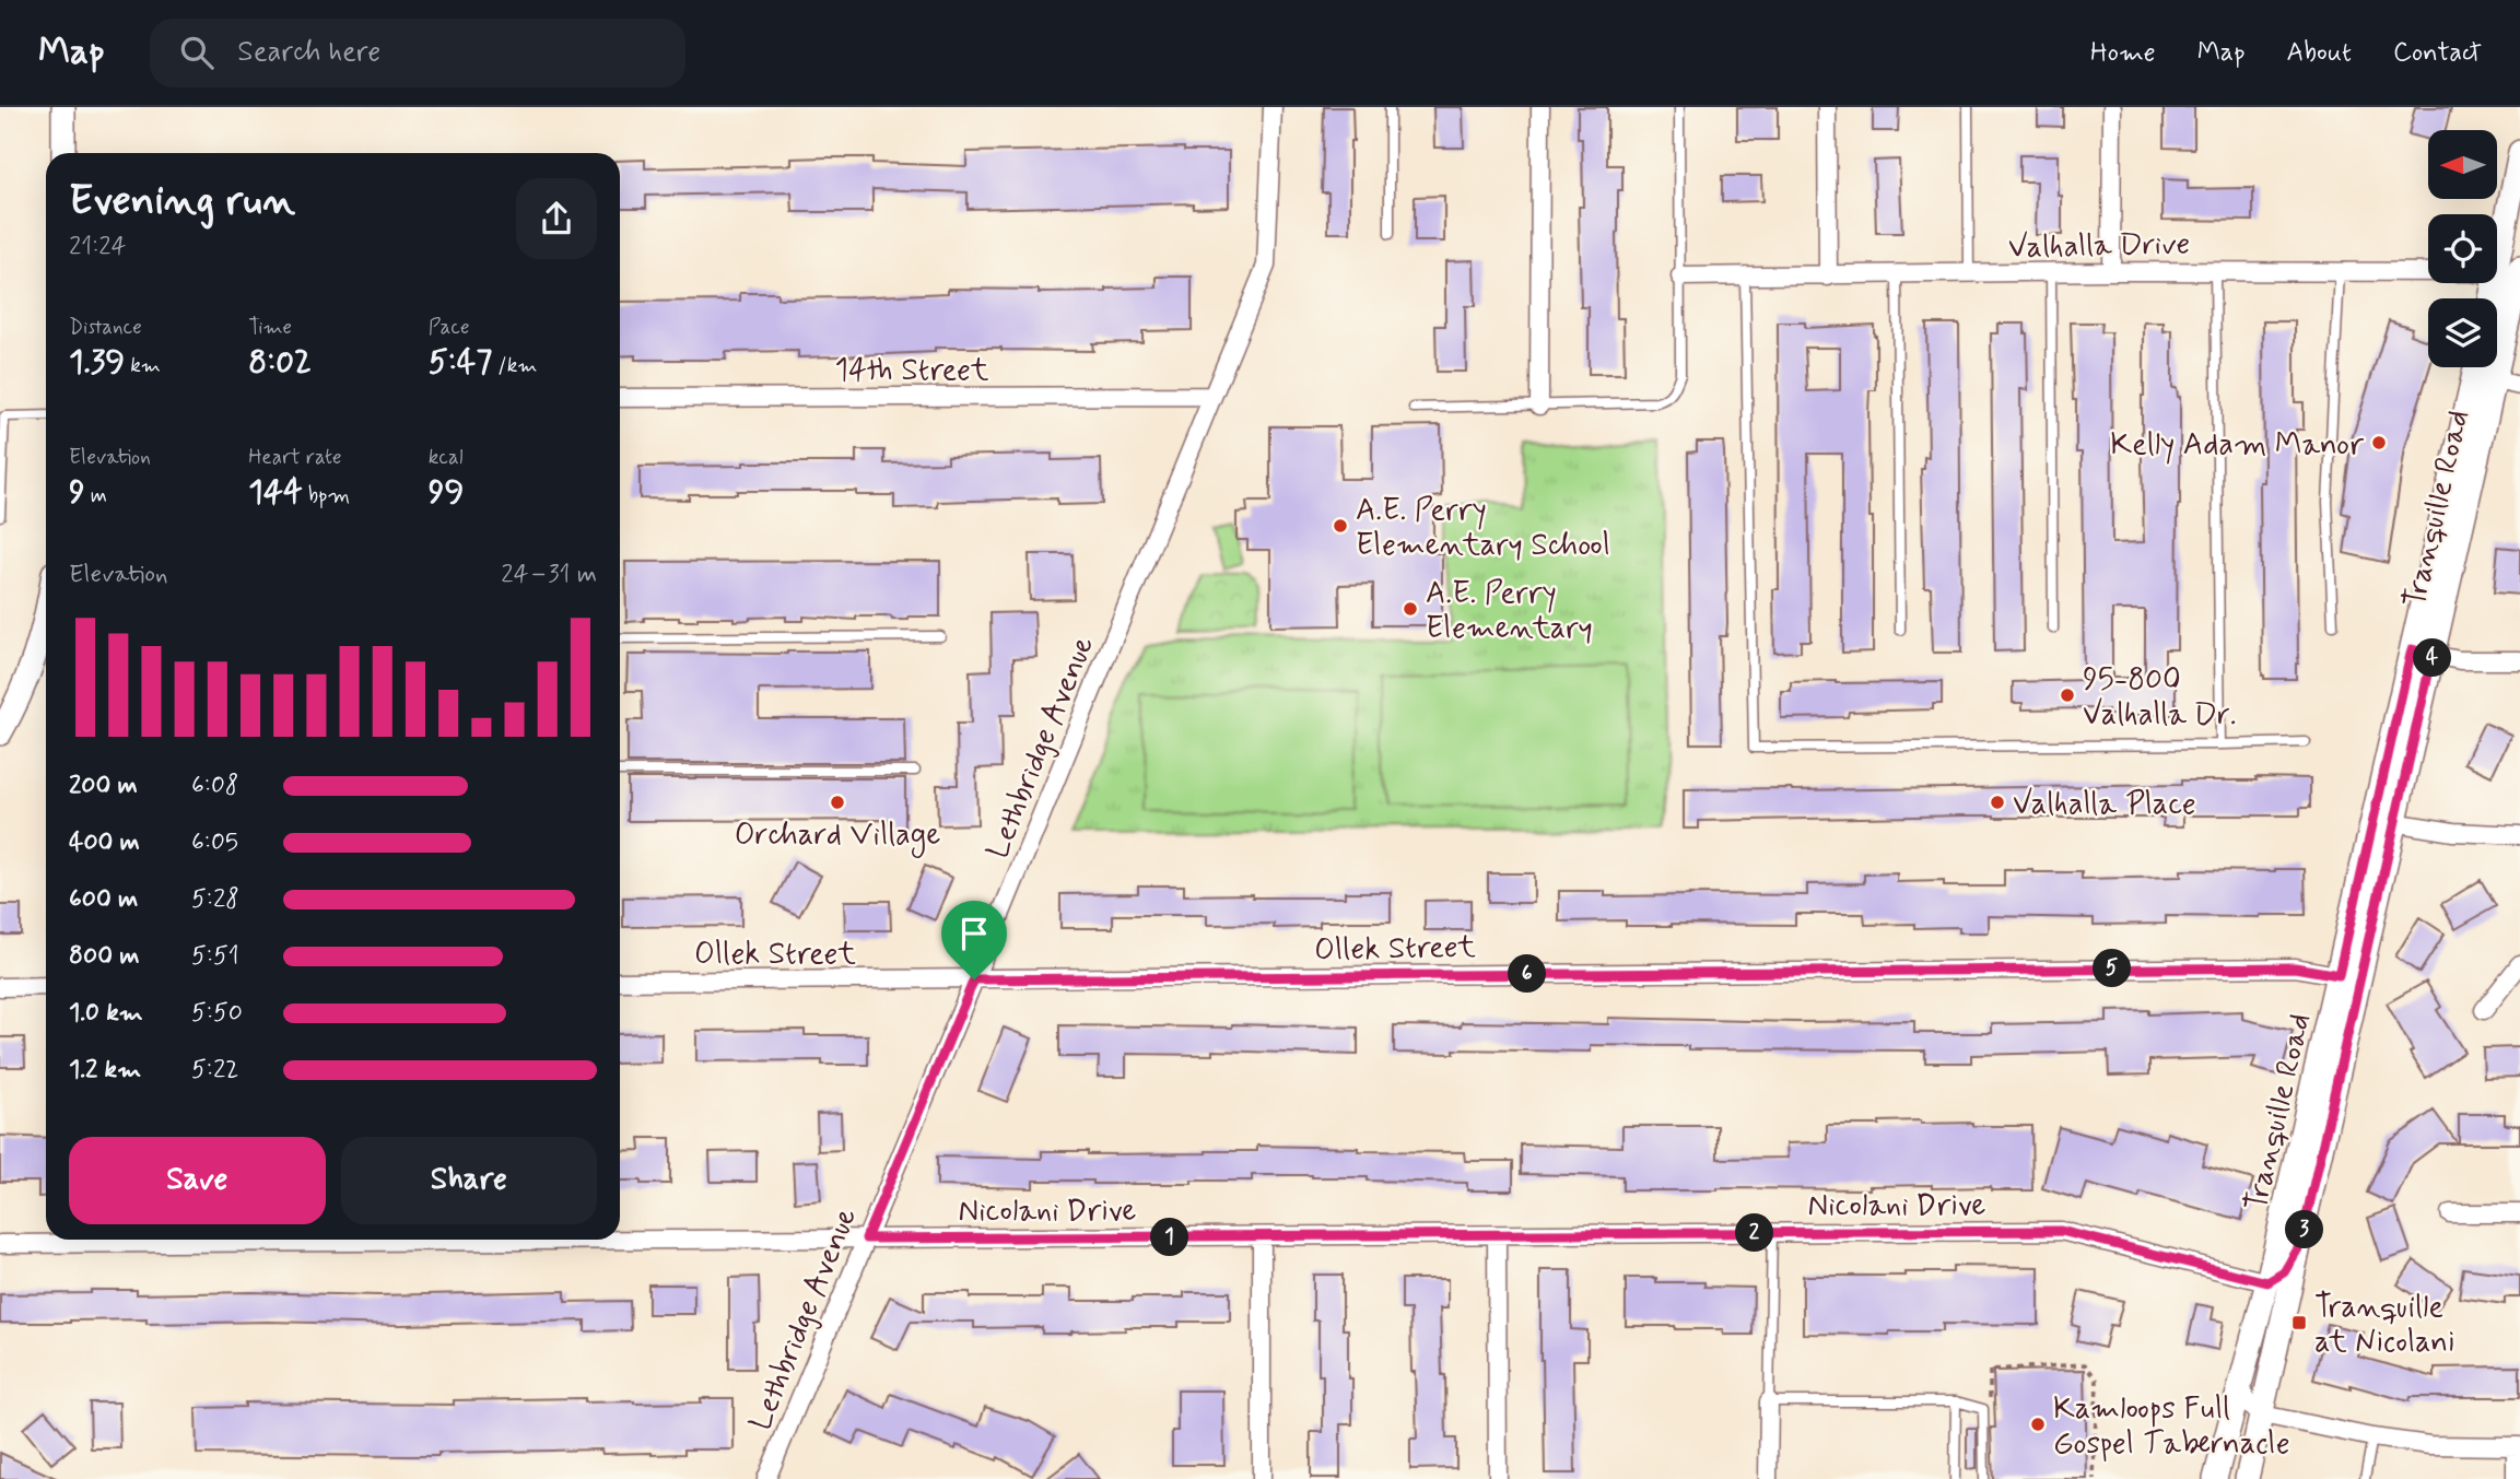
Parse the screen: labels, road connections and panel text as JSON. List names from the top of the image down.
{
  "streets": {
    "main road": ["Tranquille Road"],
    "street": [
      "Valhalla Drive",
      "14th Street",
      "Lethbridge Avenue",
      "Ollek Street",
      "Nicolani Drive"
    ]
  },
  "crossings": [
    ["Valhalla Drive", "Tranquille Road"],
    ["14th Street", "Lethbridge Avenue"],
    ["Tranquille Road", "Ollek Street"],
    ["Tranquille Road", "Nicolani Drive"],
    ["Lethbridge Avenue", "Ollek Street"],
    ["Lethbridge Avenue", "Nicolani Drive"]
  ],
  "places": {
    "other": [
      "Kelly Adam Manor",
      "A.E. Perry Elementary School",
      "A.E. Perry Elementary",
      "95-800 Valhalla Dr.",
      "Orchard Village",
      "Valhalla Place",
      "Kamloops Full Gospel Tabernacle"
    ],
    "transit": ["Tranquille at Nicolani"]
  },
  "north": "left",
  "page": {
    "header": "Map",
    "search": "Search here",
    "nav": [
      "Home",
      "Map",
      "About",
      "Contact"
    ],
    "heading": ["Evening run", "21:24"],
    "stats": [
      ["Distance", "1.39 km"],
      ["Time", "8:02"],
      ["Pace", "5:47 /km"],
      ["Elevation", "9 m"],
      ["Heart rate", "144 bpm"],
      ["kcal", "99"]
    ],
    "chart": ["Elevation", "24–31 m"],
    "pins": [
      "4",
      "5",
      "6",
      "3",
      "2",
      "1"
    ],
    "list": [
      {
        "name": "200 m",
        "note": "6:08"
      },
      {
        "name": "400 m",
        "note": "6:05"
      },
      {
        "name": "600 m",
        "note": "5:28"
      },
      {
        "name": "800 m",
        "note": "5:51"
      },
      {
        "name": "1.0 km",
        "note": "5:50"
      },
      {
        "name": "1.2 km",
        "note": "5:22"
      }
    ],
    "buttons": ["Save", "Share"]
  }
}
